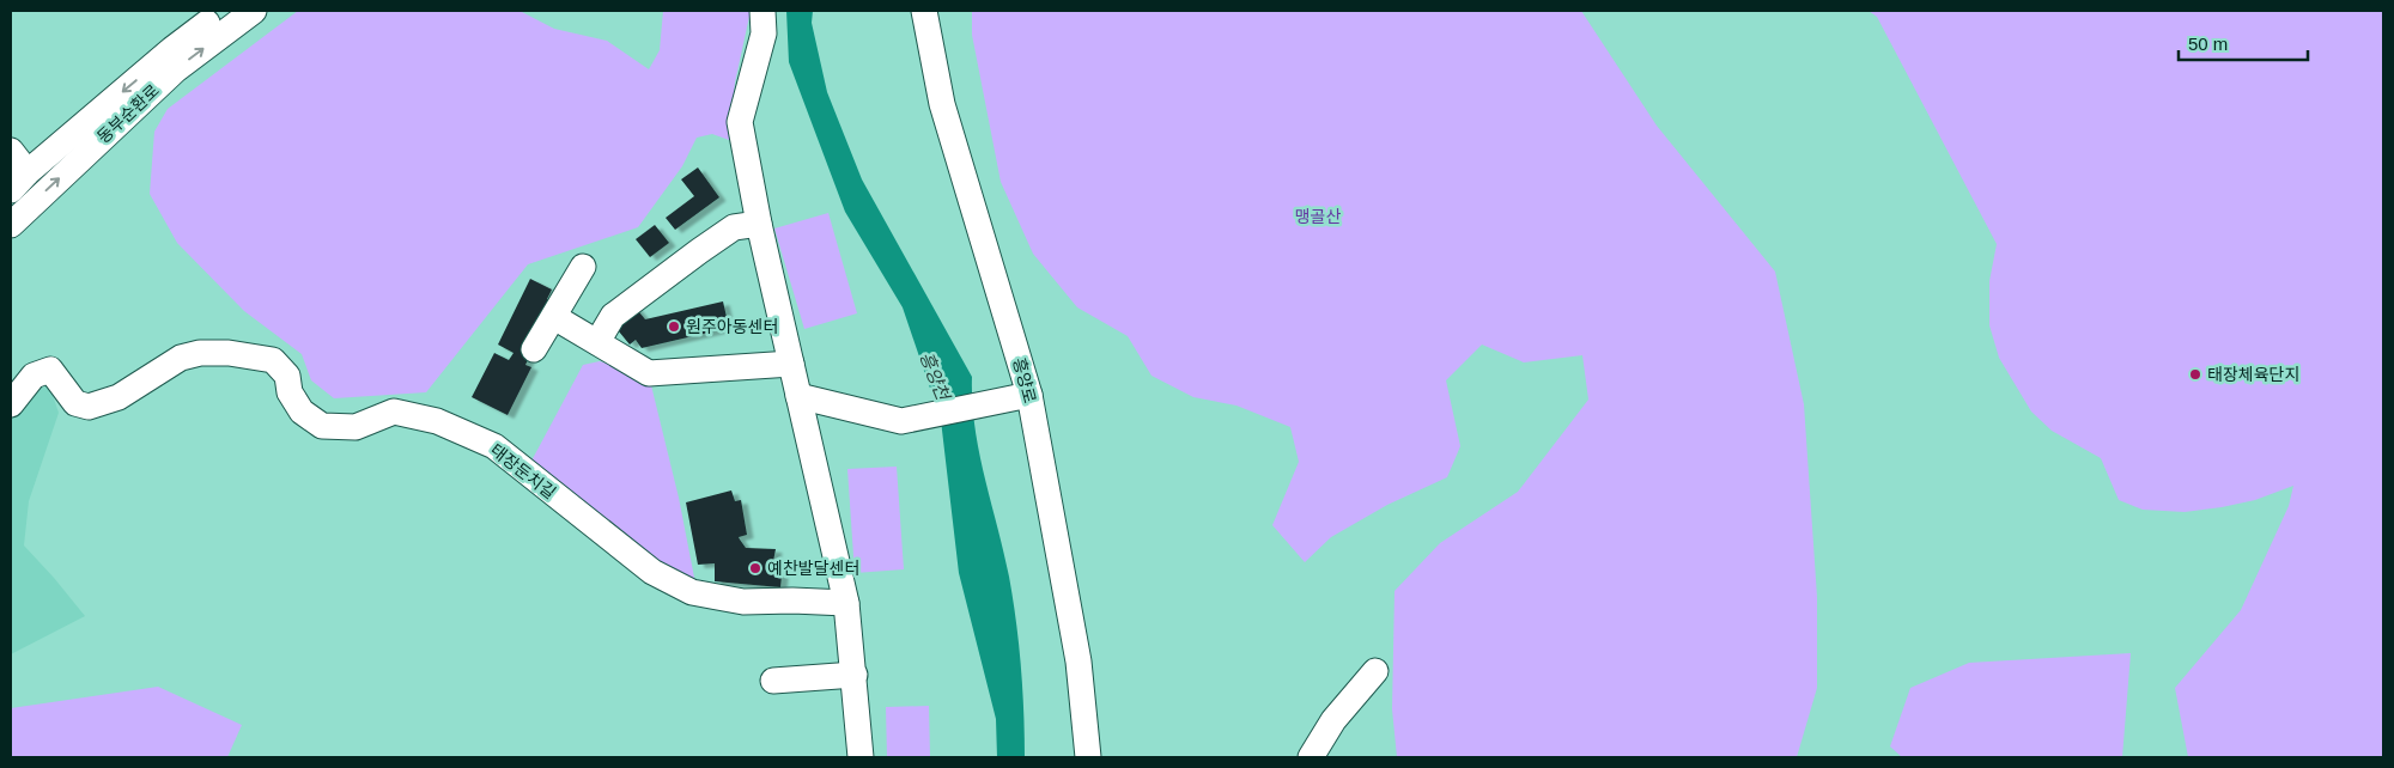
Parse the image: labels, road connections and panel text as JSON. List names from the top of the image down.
{
  "streets": {
    "street": ["동부순환로", "흥양로", "태장둔치길"]
  },
  "water": ["흥양천"],
  "parks": ["맹골산"],
  "places": ["원주아동센터", "태장체육단지", "예찬발달센터"],
  "scale_bar": "50 m"
}
